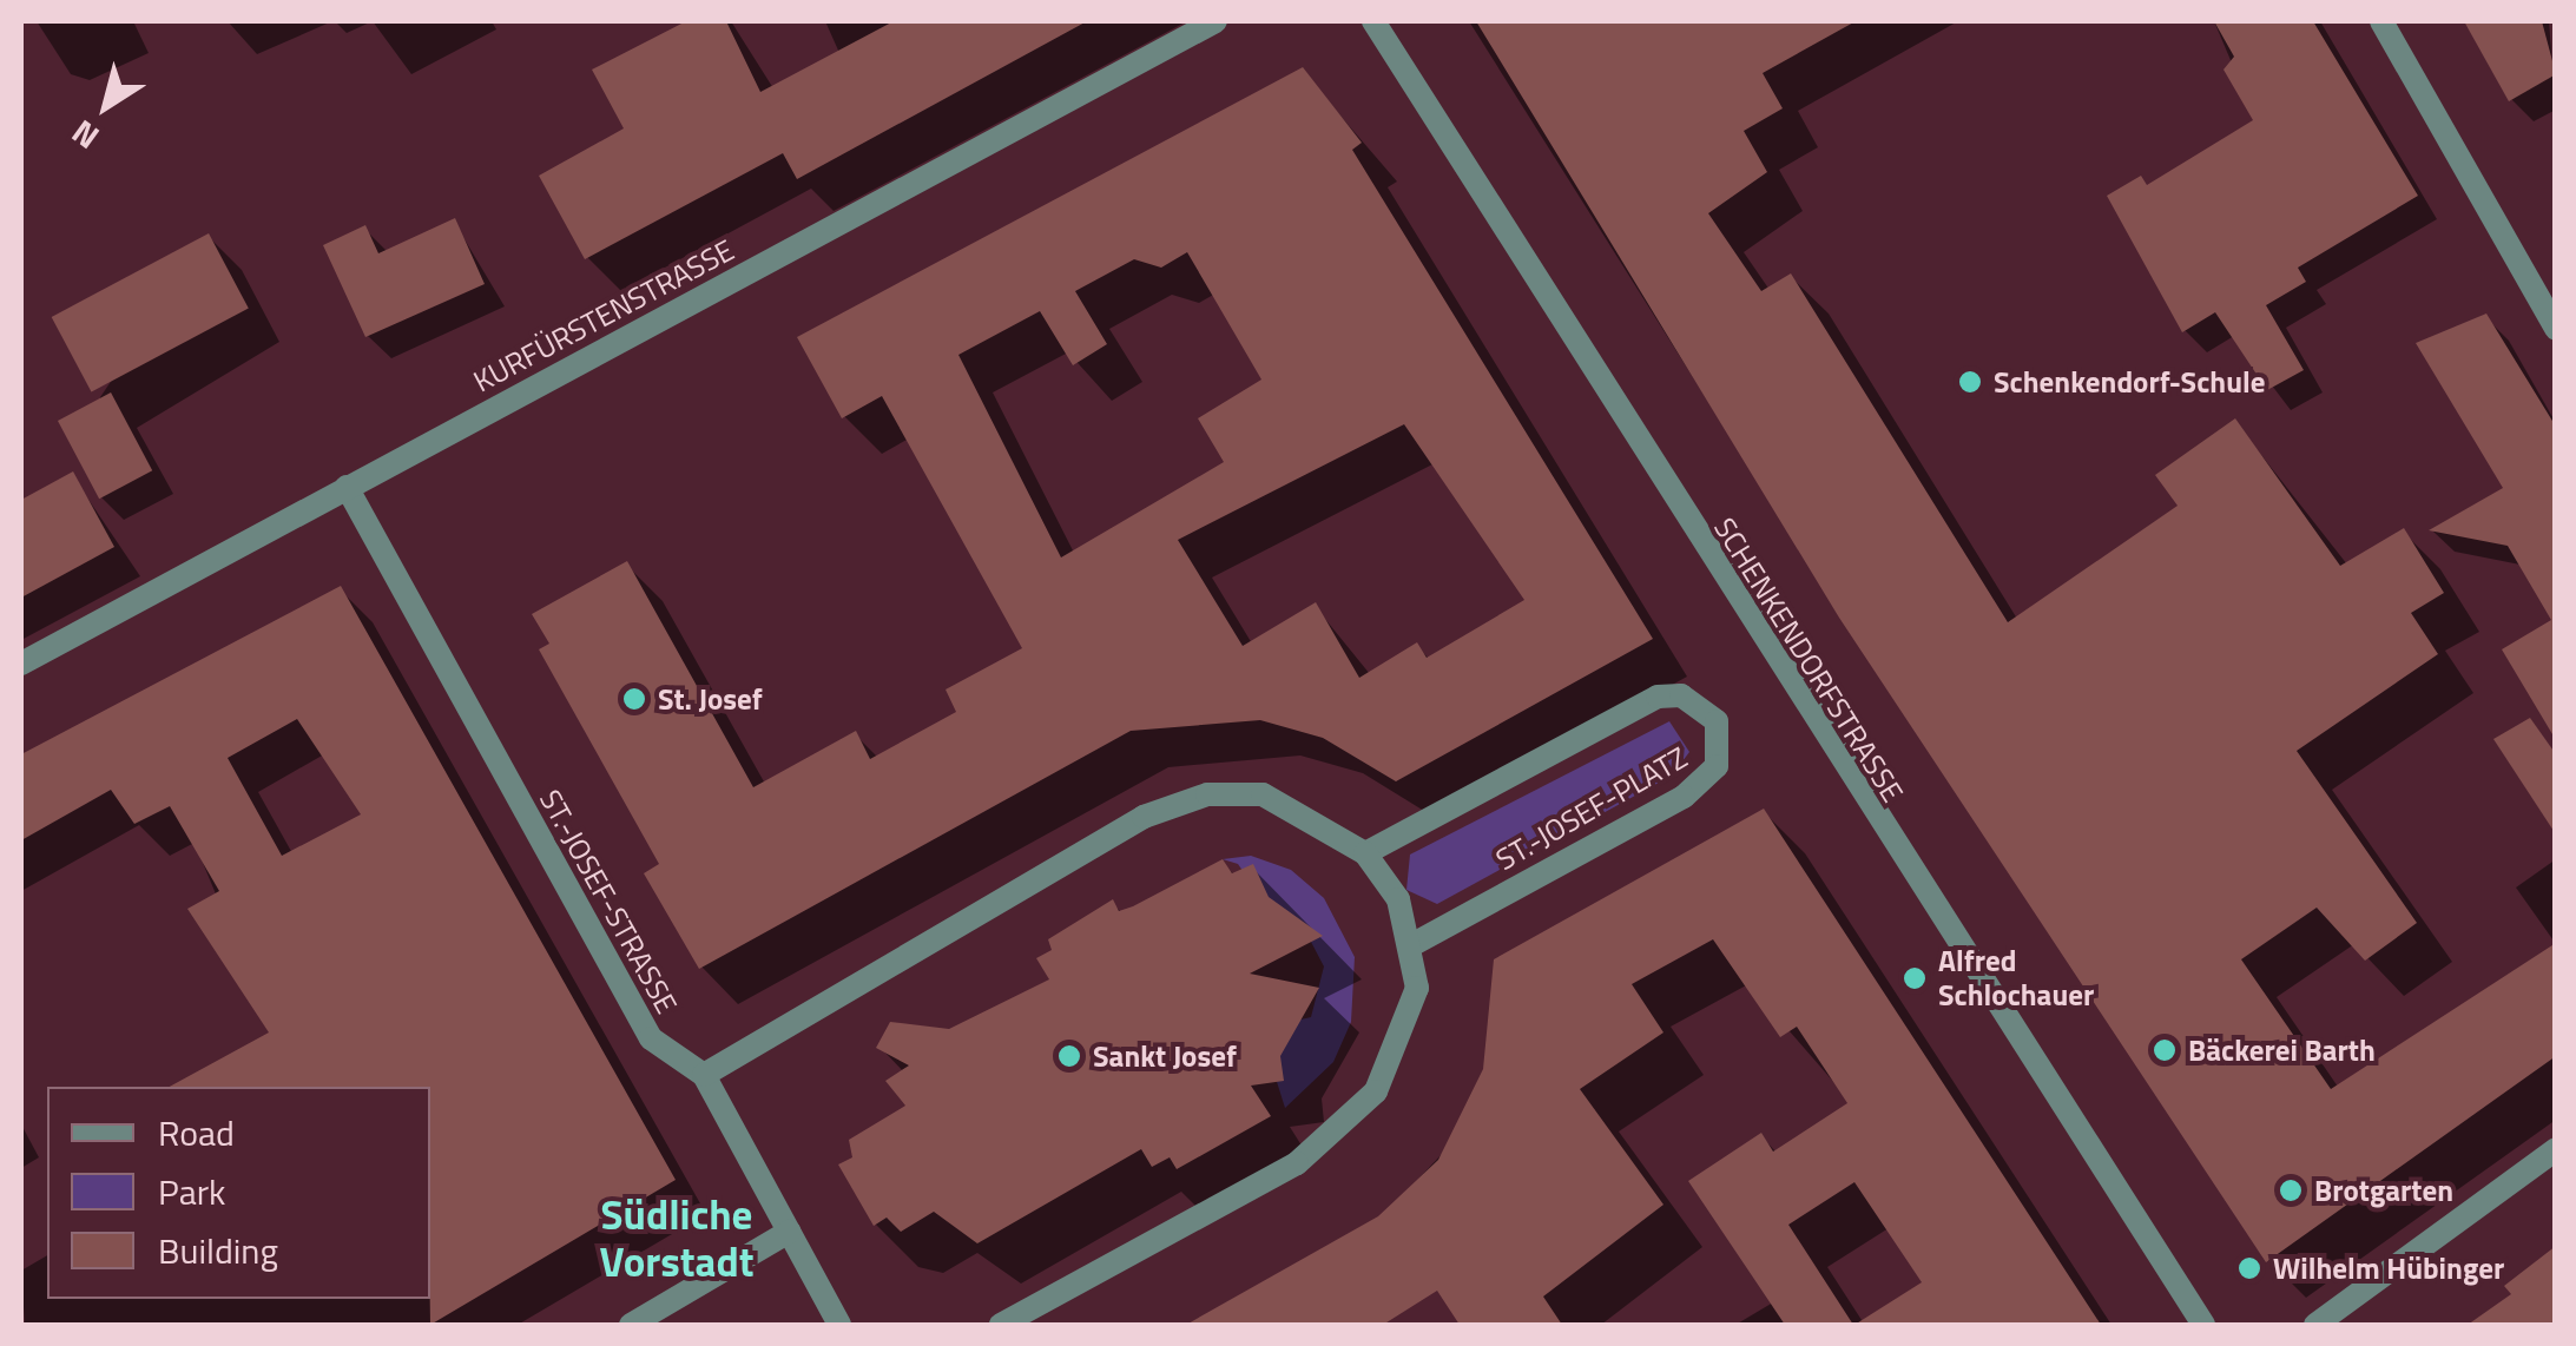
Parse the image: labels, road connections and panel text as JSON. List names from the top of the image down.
{
  "streets": {
    "street": [
      "KURFÜRSTENSTRASSE",
      "SCHENKENDORFSTRASSE",
      "ST.-JOSEF-PLATZ",
      "ST.-JOSEF-STRASSE"
    ]
  },
  "crossings": [
    ["KURFÜRSTENSTRASSE", "ST.-JOSEF-STRASSE"]
  ],
  "districts": ["Südliche Vorstadt"],
  "places": [
    "Schenkendorf-Schule",
    "St. Josef",
    "Alfred Schlochauer",
    "Bäckerei Barth",
    "Sankt Josef",
    "Brotgarten",
    "Wilhelm Hübinger"
  ],
  "legend": ["Road", "Park", "Building"],
  "north": "bottom left"
}
